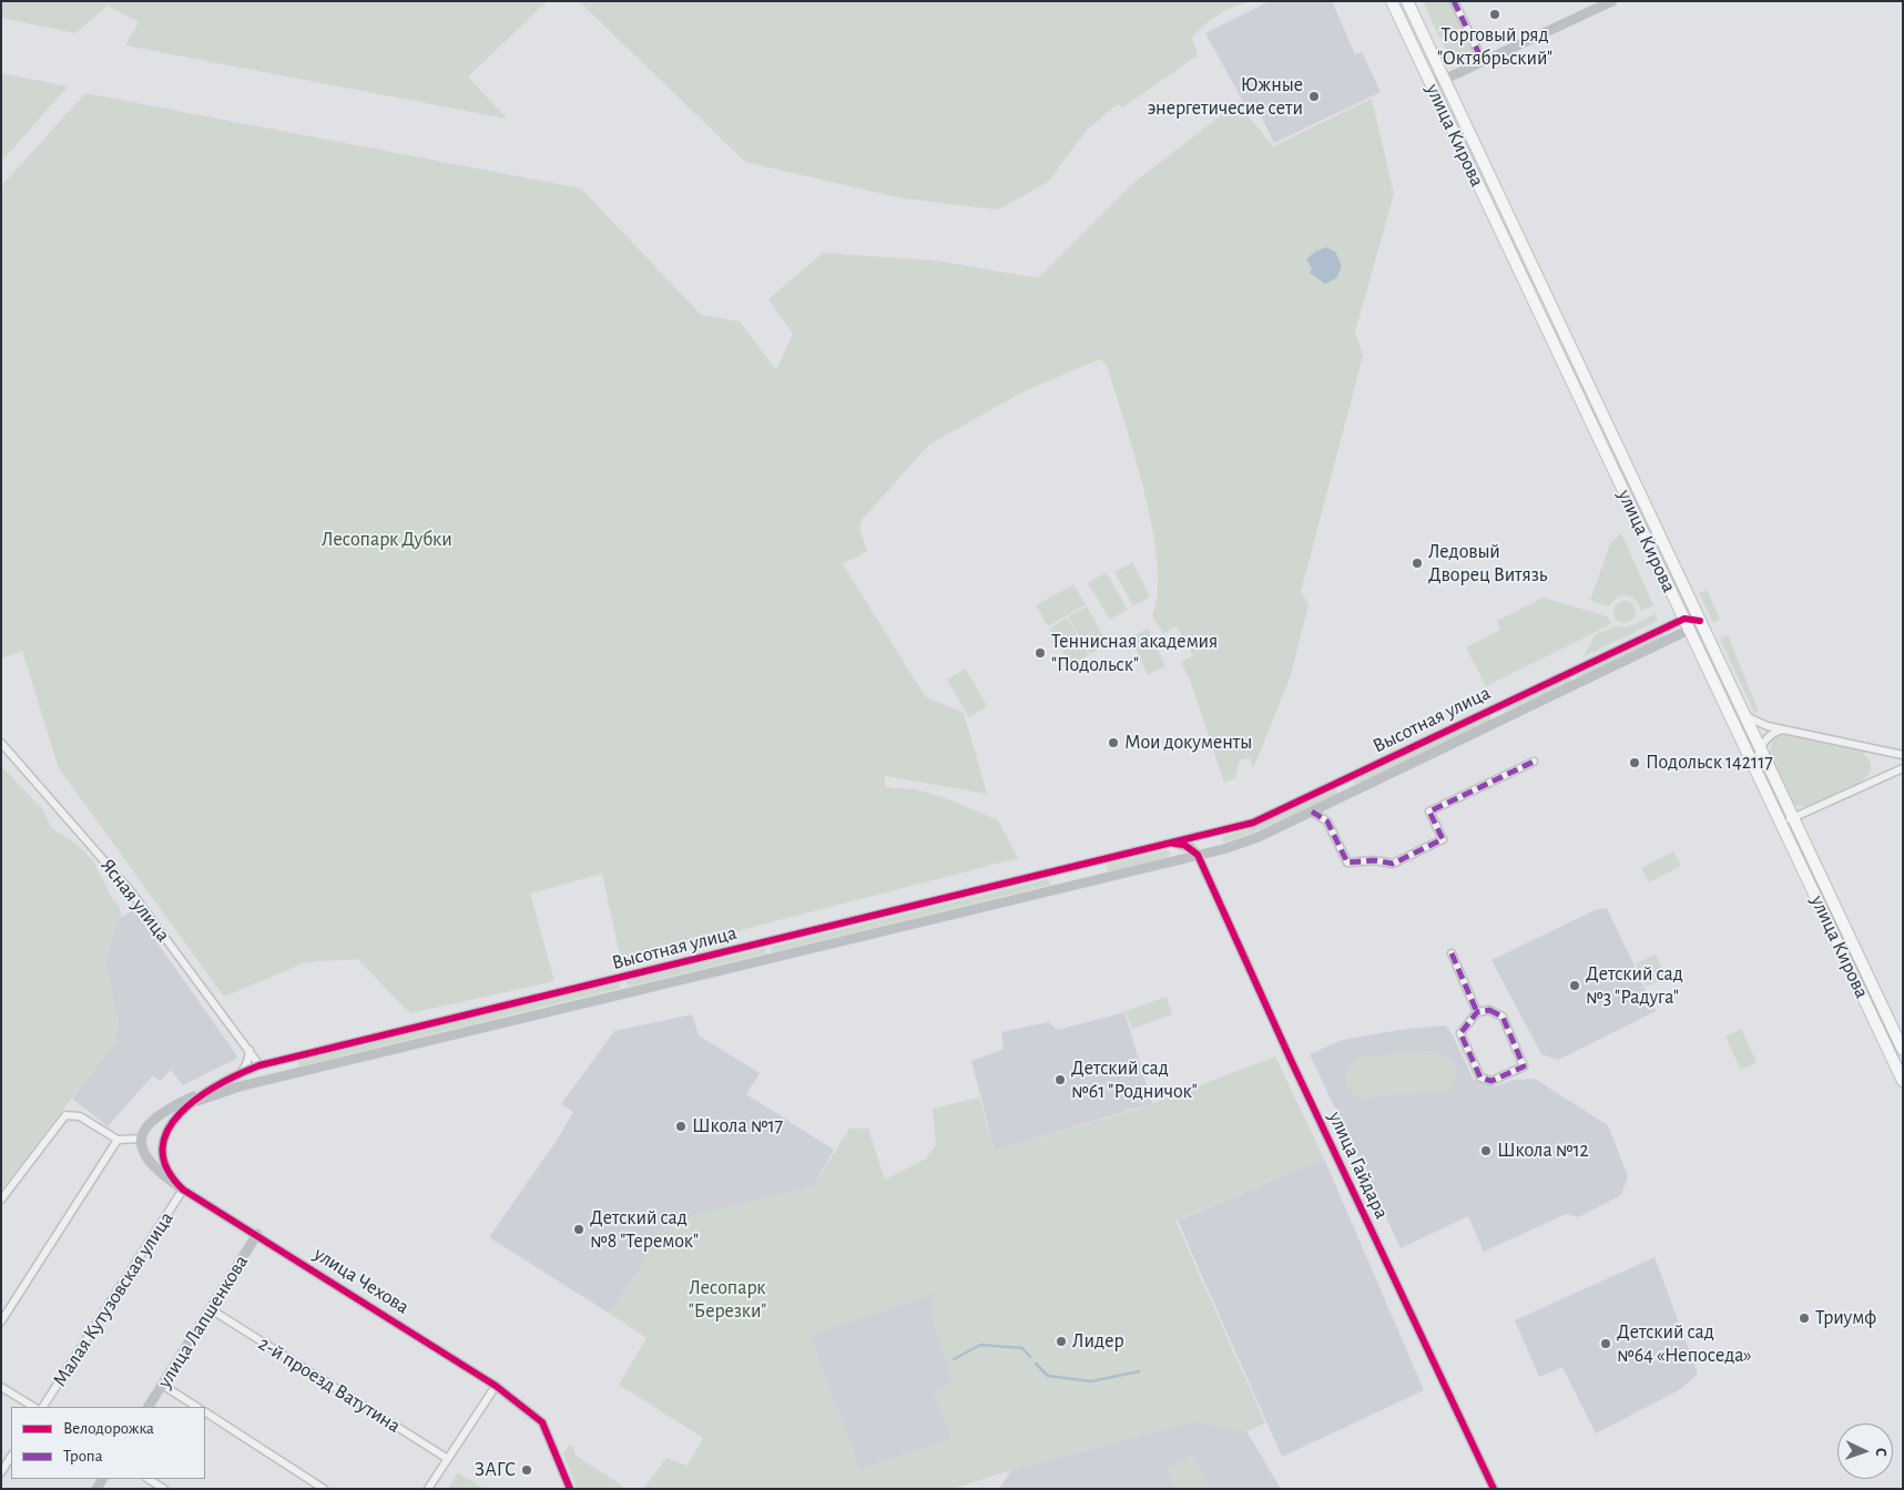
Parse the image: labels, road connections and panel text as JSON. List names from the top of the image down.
{
  "streets": {
    "main road": ["улица Кирова"],
    "street": [
      "Высотная улица",
      "Ясная улица",
      "улица Гайдара",
      "улица Чехова",
      "Малая Кутузовская улица",
      "улица Лапшенкова",
      "2-й проезд Ватутина"
    ]
  },
  "crossings": [
    ["улица Кирова", "Высотная улица"],
    ["Высотная улица", "Ясная улица"],
    ["Высотная улица", "улица Гайдара"],
    ["Высотная улица", "улица Чехова"],
    ["улица Чехова", "Малая Кутузовская улица"],
    ["улица Чехова", "улица Лапшенкова"],
    ["улица Лапшенкова", "2-й проезд Ватутина"]
  ],
  "parks": ["Лесопарк Дубки", "Лесопарк \"Березки\""],
  "places": [
    "Торговый ряд \"Октябрьский\"",
    "Южные энергетичесие сети",
    "Ледовый Дворец Витязь",
    "Теннисная академия \"Подольск\"",
    "Мои документы",
    "Подольск 142117",
    "Детский сад №3 \"Радуга\"",
    "Детский сад №61 \"Родничок\"",
    "Школа №17",
    "Школа №12",
    "Детский сад №8 \"Теремок\"",
    "Триумф",
    "Лидер",
    "Детский сад №64 «Непоседа»",
    "ЗАГС"
  ],
  "legend": ["Велодорожка", "Тропа"],
  "north": "right"
}
